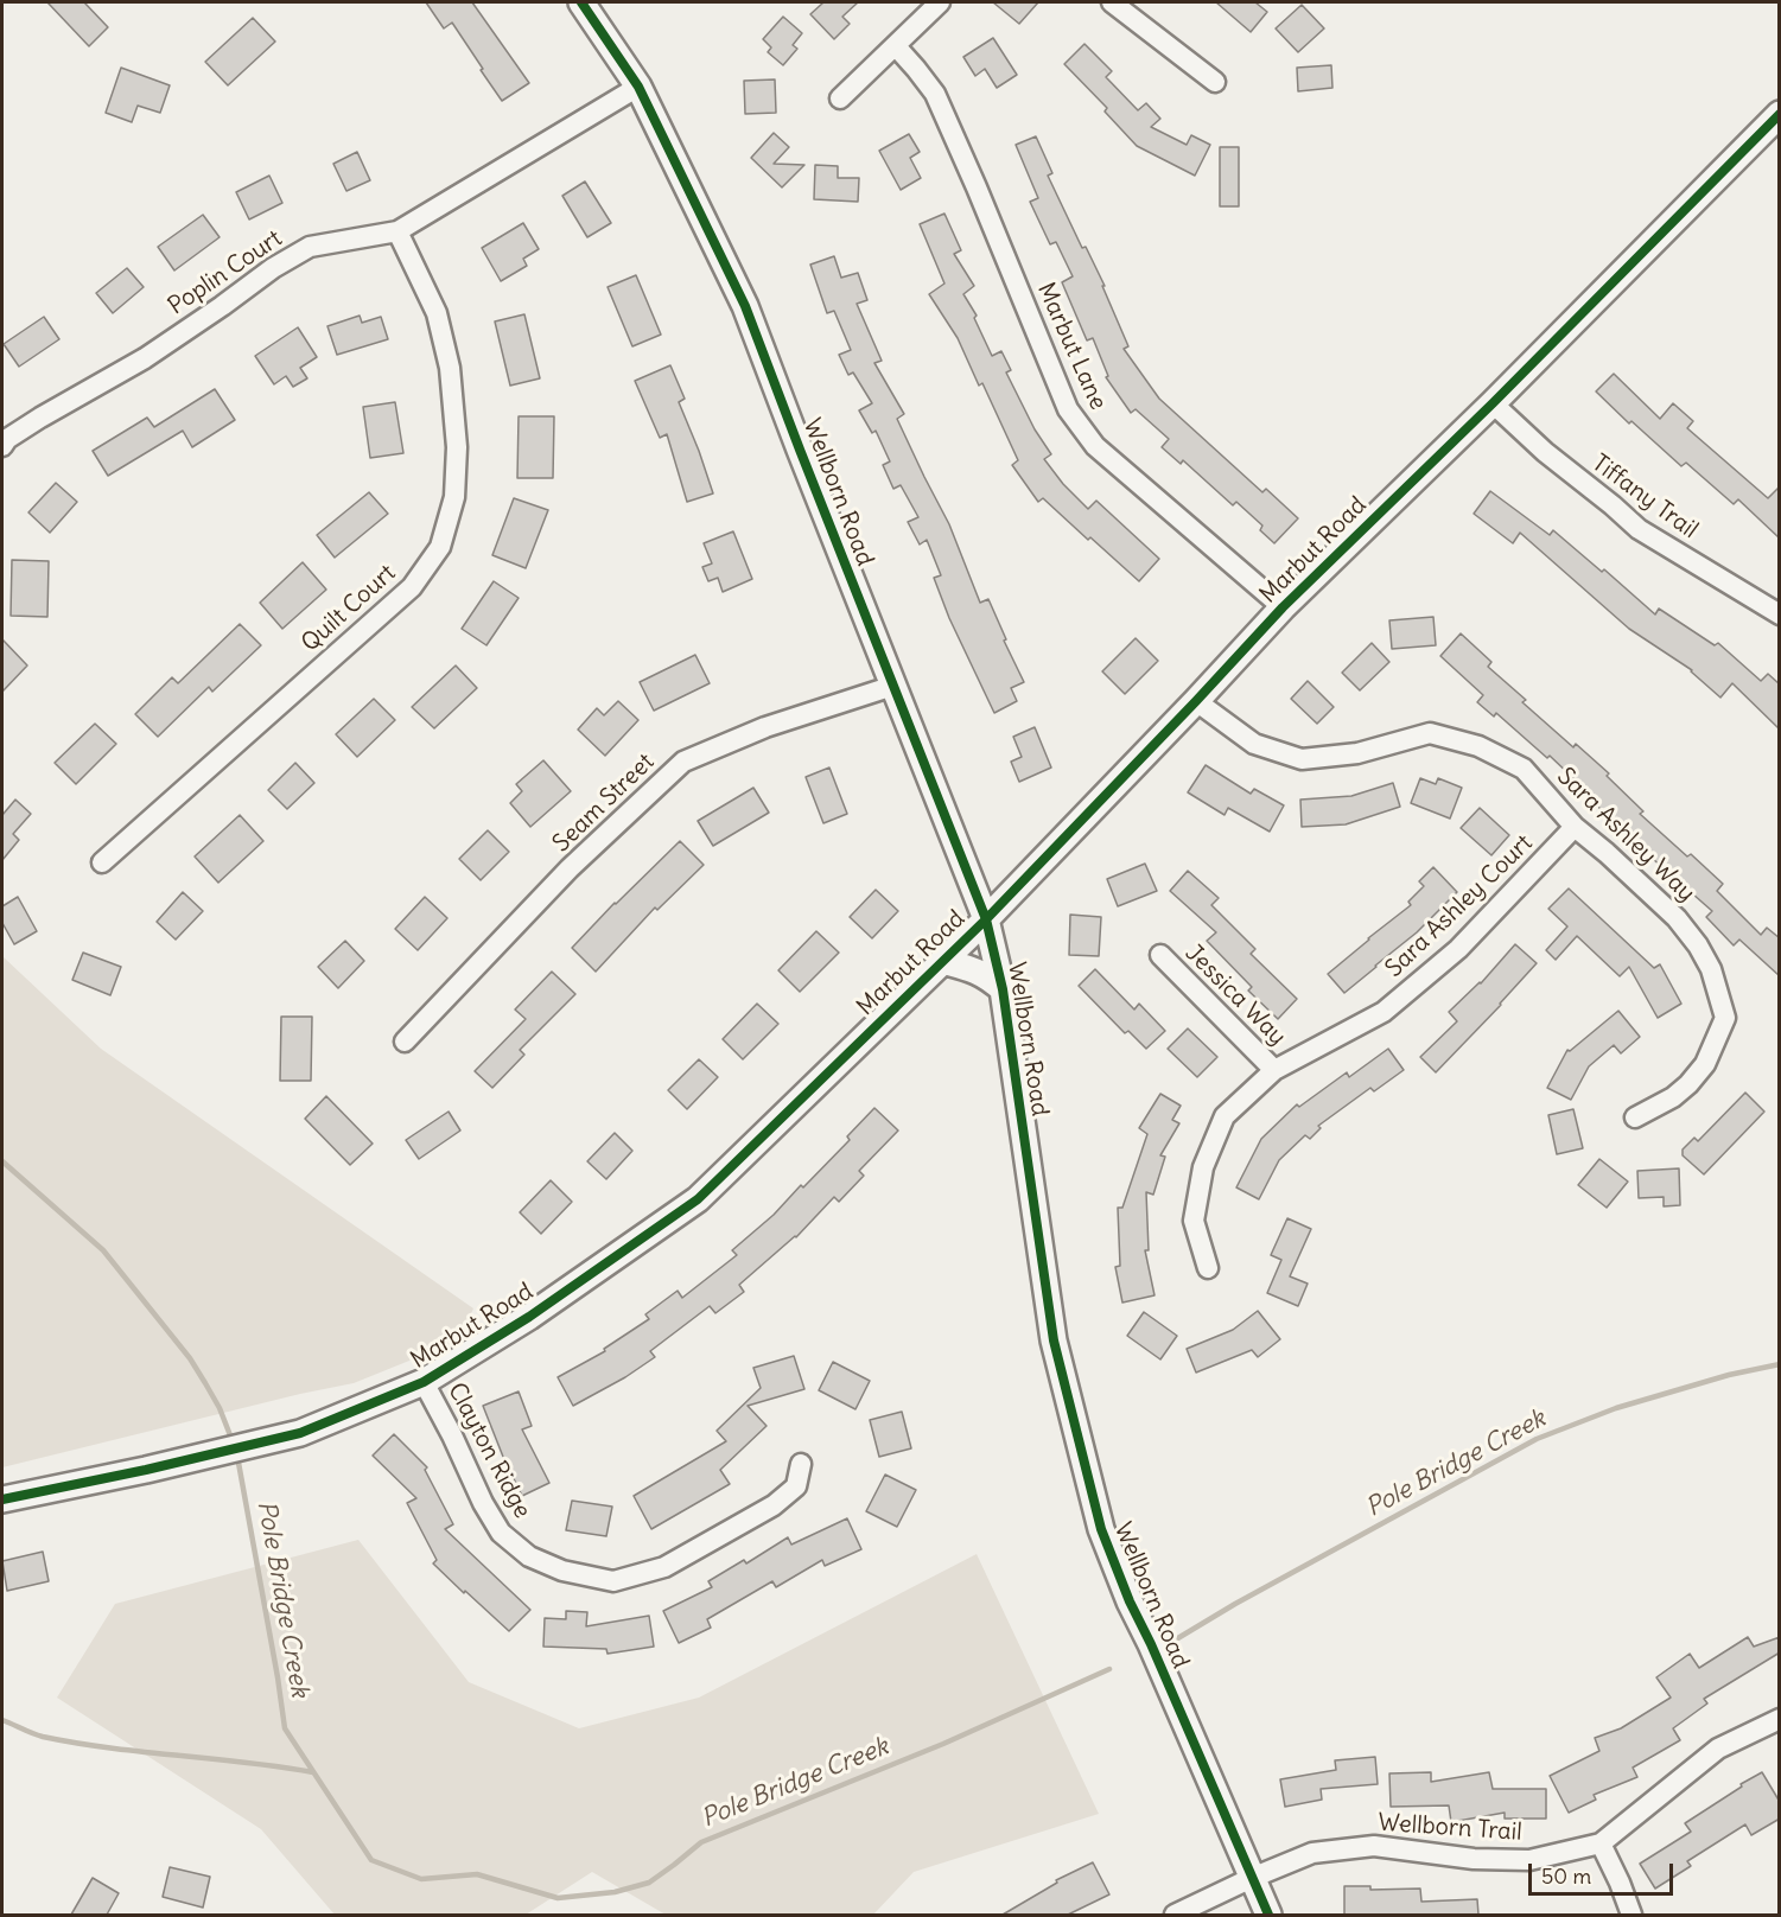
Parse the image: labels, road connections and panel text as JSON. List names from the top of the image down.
{
  "streets": {
    "street": [
      "Poplin Court",
      "Marbut Lane",
      "Wellborn Road",
      "Tiffany Trail",
      "Marbut Road",
      "Quilt Court",
      "Seam Street",
      "Sara Ashley Way",
      "Sara Ashley Court",
      "Jessica Way",
      "Clayton Ridge",
      "Wellborn Trail"
    ]
  },
  "crossings": [
    ["Poplin Court", "Wellborn Road"],
    ["Poplin Court", "Quilt Court"],
    ["Marbut Lane", "Marbut Road"],
    ["Wellborn Road", "Marbut Road"],
    ["Wellborn Road", "Seam Street"],
    ["Wellborn Road", "Wellborn Trail"],
    ["Tiffany Trail", "Marbut Road"],
    ["Marbut Road", "Sara Ashley Way"],
    ["Marbut Road", "Clayton Ridge"],
    ["Sara Ashley Way", "Sara Ashley Court"],
    ["Sara Ashley Court", "Jessica Way"]
  ],
  "water": ["Pole Bridge Creek"],
  "scale_bar": "50 m"
}
